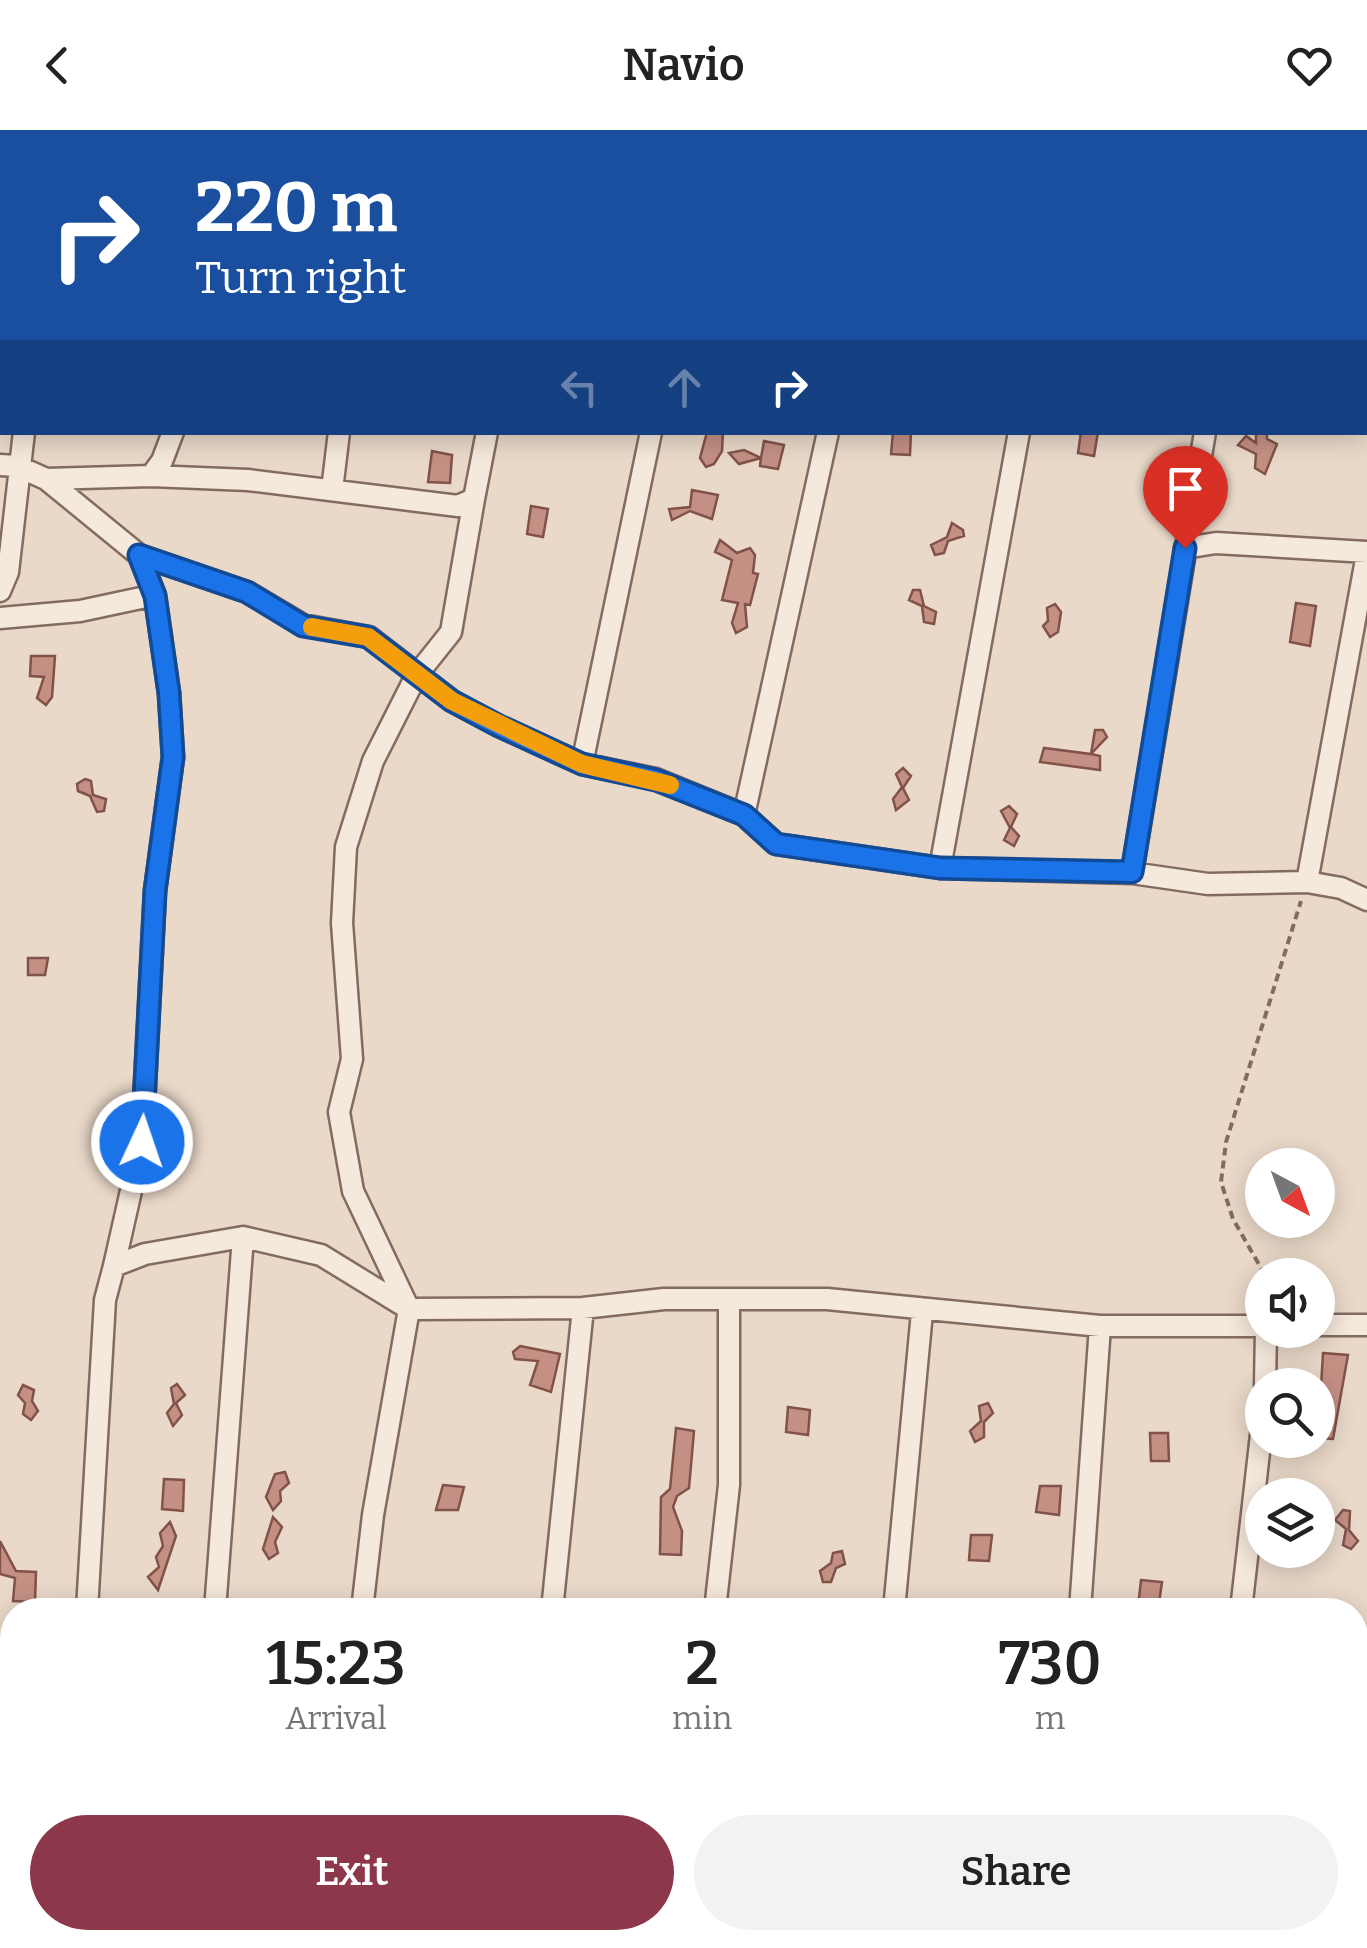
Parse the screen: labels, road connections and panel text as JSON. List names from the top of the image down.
{
  "north": "bottom right",
  "page": {
    "header": "Navio",
    "turn": ["220 m", "Turn right"],
    "eta": [
      "15:23",
      "Arrival",
      "2",
      "min",
      "730",
      "m"
    ],
    "buttons": ["Exit", "Share"]
  }
}
